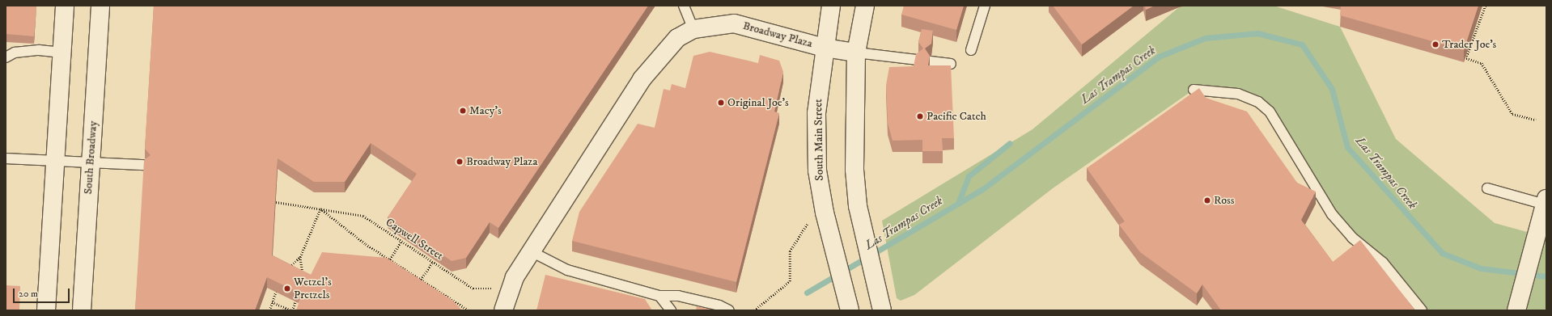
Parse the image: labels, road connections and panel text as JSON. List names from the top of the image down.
{
  "streets": {
    "main road": ["Broadway Plaza", "South Main Street", "South Broadway"],
    "path": ["Capwell Street"]
  },
  "crossings": [
    ["Broadway Plaza", "South Main Street"]
  ],
  "water": ["Las Trampas Creek"],
  "places": [
    "Trader Joe's",
    "Original Joe's",
    "Macy's",
    "Pacific Catch",
    "Broadway Plaza",
    "Ross",
    "Wetzel's Pretzels"
  ],
  "scale_bar": "20 m"
}
